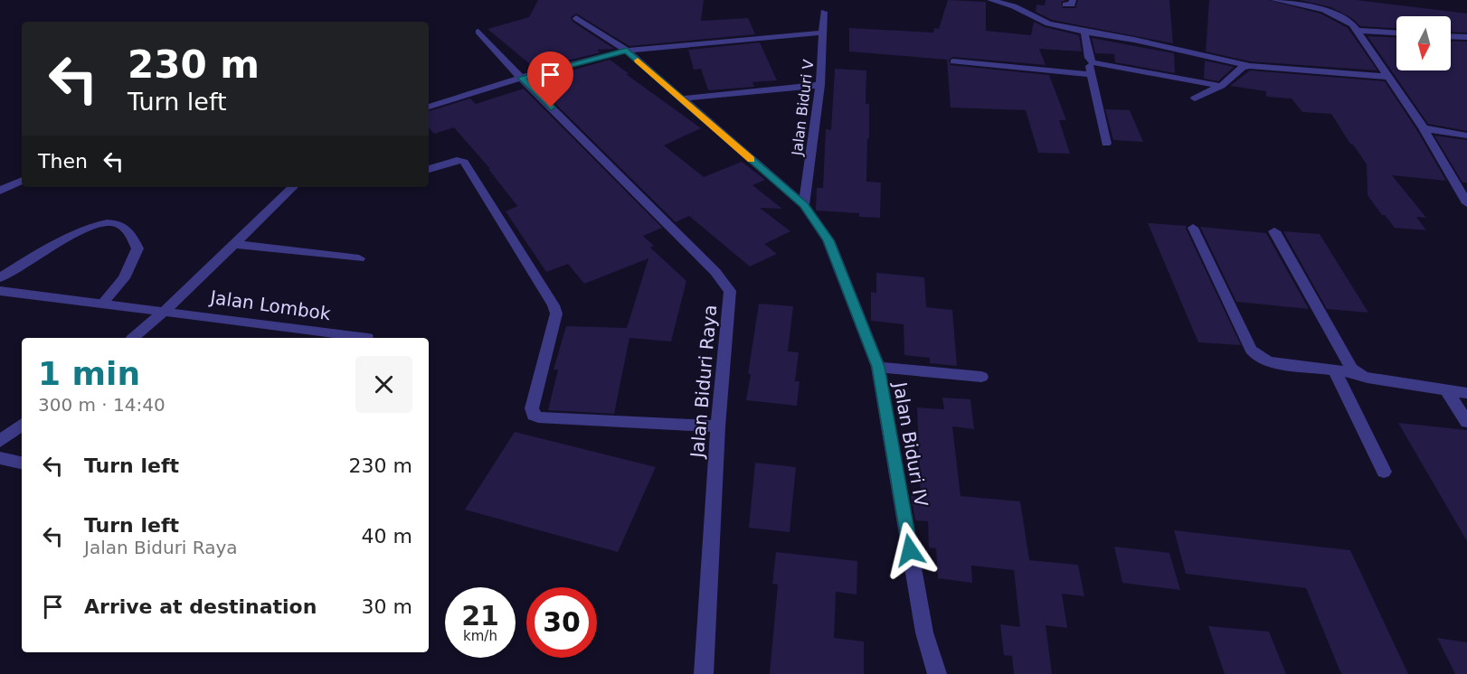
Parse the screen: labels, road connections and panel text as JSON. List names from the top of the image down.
{
  "streets": {
    "street": [
      "Jalan Biduri V",
      "Jalan Lombok",
      "Jalan Biduri Raya",
      "Jalan Biduri IV"
    ]
  },
  "crossings": [
    ["Jalan Biduri V", "Jalan Biduri IV"]
  ],
  "north": "bottom",
  "page": {
    "turn": ["230 m", "Turn left"],
    "then": "Then",
    "heading": ["1 min", "300 m · 14:40"],
    "list": [
      {
        "name": "Turn left",
        "value": "230 m"
      },
      {
        "name": "Turn left",
        "note": "Jalan Biduri Raya",
        "value": "40 m"
      },
      {
        "name": "Arrive at destination",
        "value": "30 m"
      }
    ],
    "speed": "21 km/h",
    "limit": "30"
  }
}
